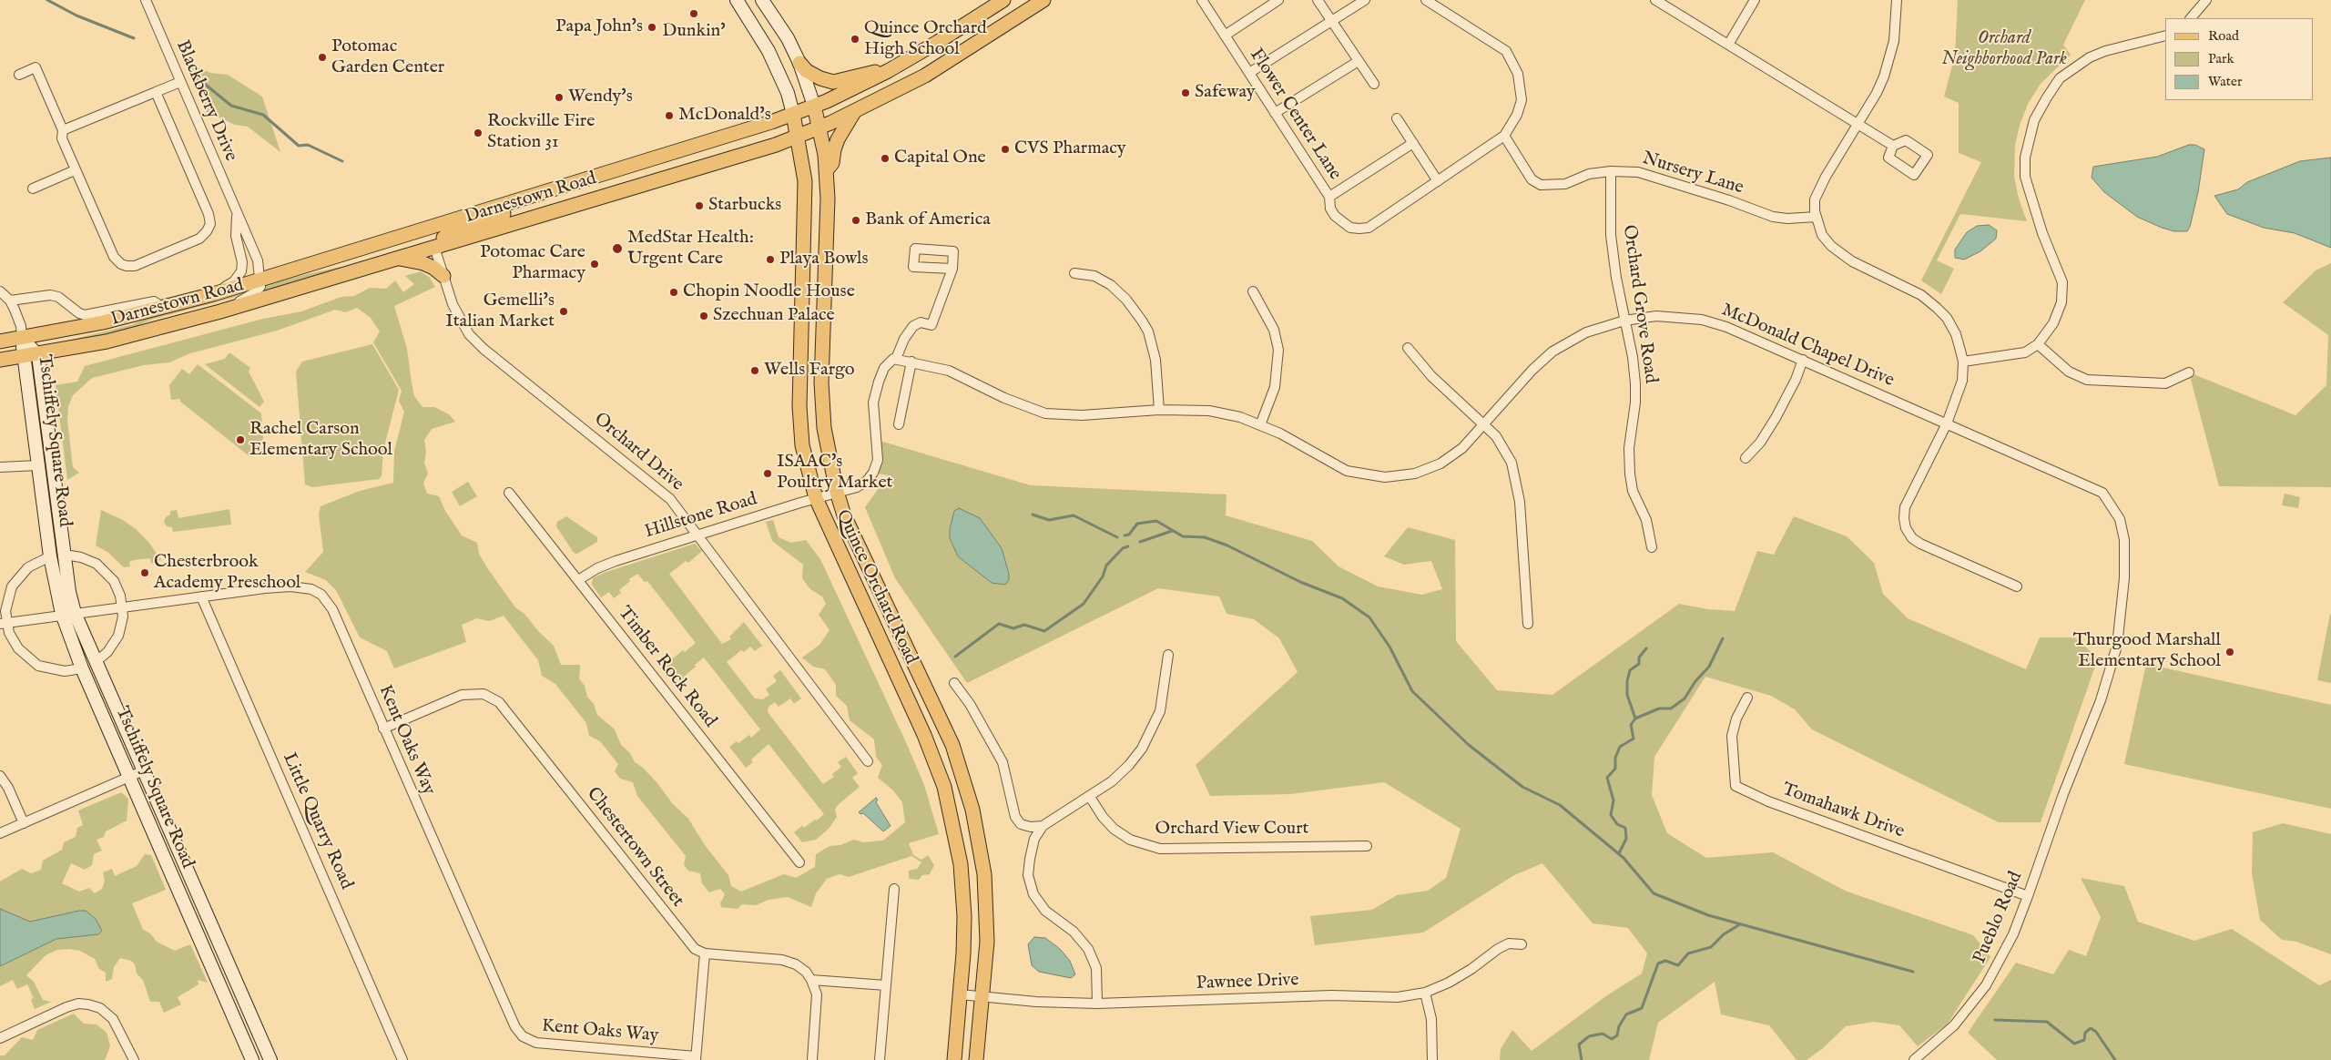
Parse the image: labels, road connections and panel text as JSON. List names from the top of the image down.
{
  "streets": {
    "main road": ["Darnestown Road", "Quince Orchard Road"],
    "street": [
      "Blackberry Drive",
      "Flower Center Lane",
      "Nursery Lane",
      "Orchard Grove Road",
      "McDonald Chapel Drive",
      "Tschiffely Square Road",
      "Orchard Drive",
      "Hillstone Road",
      "Timber Rock Road",
      "Kent Oaks Way",
      "Tomahawk Drive",
      "Little Quarry Road",
      "Orchard View Court",
      "Chestertown Street",
      "Pueblo Road",
      "Pawnee Drive"
    ]
  },
  "crossings": [
    ["Blackberry Drive", "Darnestown Road"],
    ["Flower Center Lane", "Nursery Lane"],
    ["Nursery Lane", "Orchard Grove Road"],
    ["Darnestown Road", "Tschiffely Square Road"],
    ["Darnestown Road", "Orchard Drive"],
    ["Darnestown Road", "Quince Orchard Road"],
    ["Orchard Grove Road", "McDonald Chapel Drive"],
    ["McDonald Chapel Drive", "Pueblo Road"],
    ["Tschiffely Square Road", "Kent Oaks Way"],
    ["Orchard Drive", "Hillstone Road"],
    ["Hillstone Road", "Quince Orchard Road"],
    ["Hillstone Road", "Timber Rock Road"],
    ["Quince Orchard Road", "Pawnee Drive"],
    ["Kent Oaks Way", "Little Quarry Road"],
    ["Kent Oaks Way", "Chestertown Street"],
    ["Tomahawk Drive", "Pueblo Road"]
  ],
  "parks": ["Orchard Neighborhood Park"],
  "places": [
    "Dunkin'",
    "Papa John's",
    "Quince Orchard High School",
    "Potomac Garden Center",
    "Safeway",
    "Wendy's",
    "McDonald's",
    "Rockville Fire Station 31",
    "CVS Pharmacy",
    "Capital One",
    "Starbucks",
    "Bank of America",
    "MedStar Health: Urgent Care",
    "Playa Bowls",
    "Potomac Care Pharmacy",
    "Chopin Noodle House",
    "Gemelli's Italian Market",
    "Szechuan Palace",
    "Wells Fargo",
    "Rachel Carson Elementary School",
    "ISAAC's Poultry Market",
    "Chesterbrook Academy Preschool",
    "Thurgood Marshall Elementary School"
  ],
  "legend": ["Road", "Park", "Water"]
}
